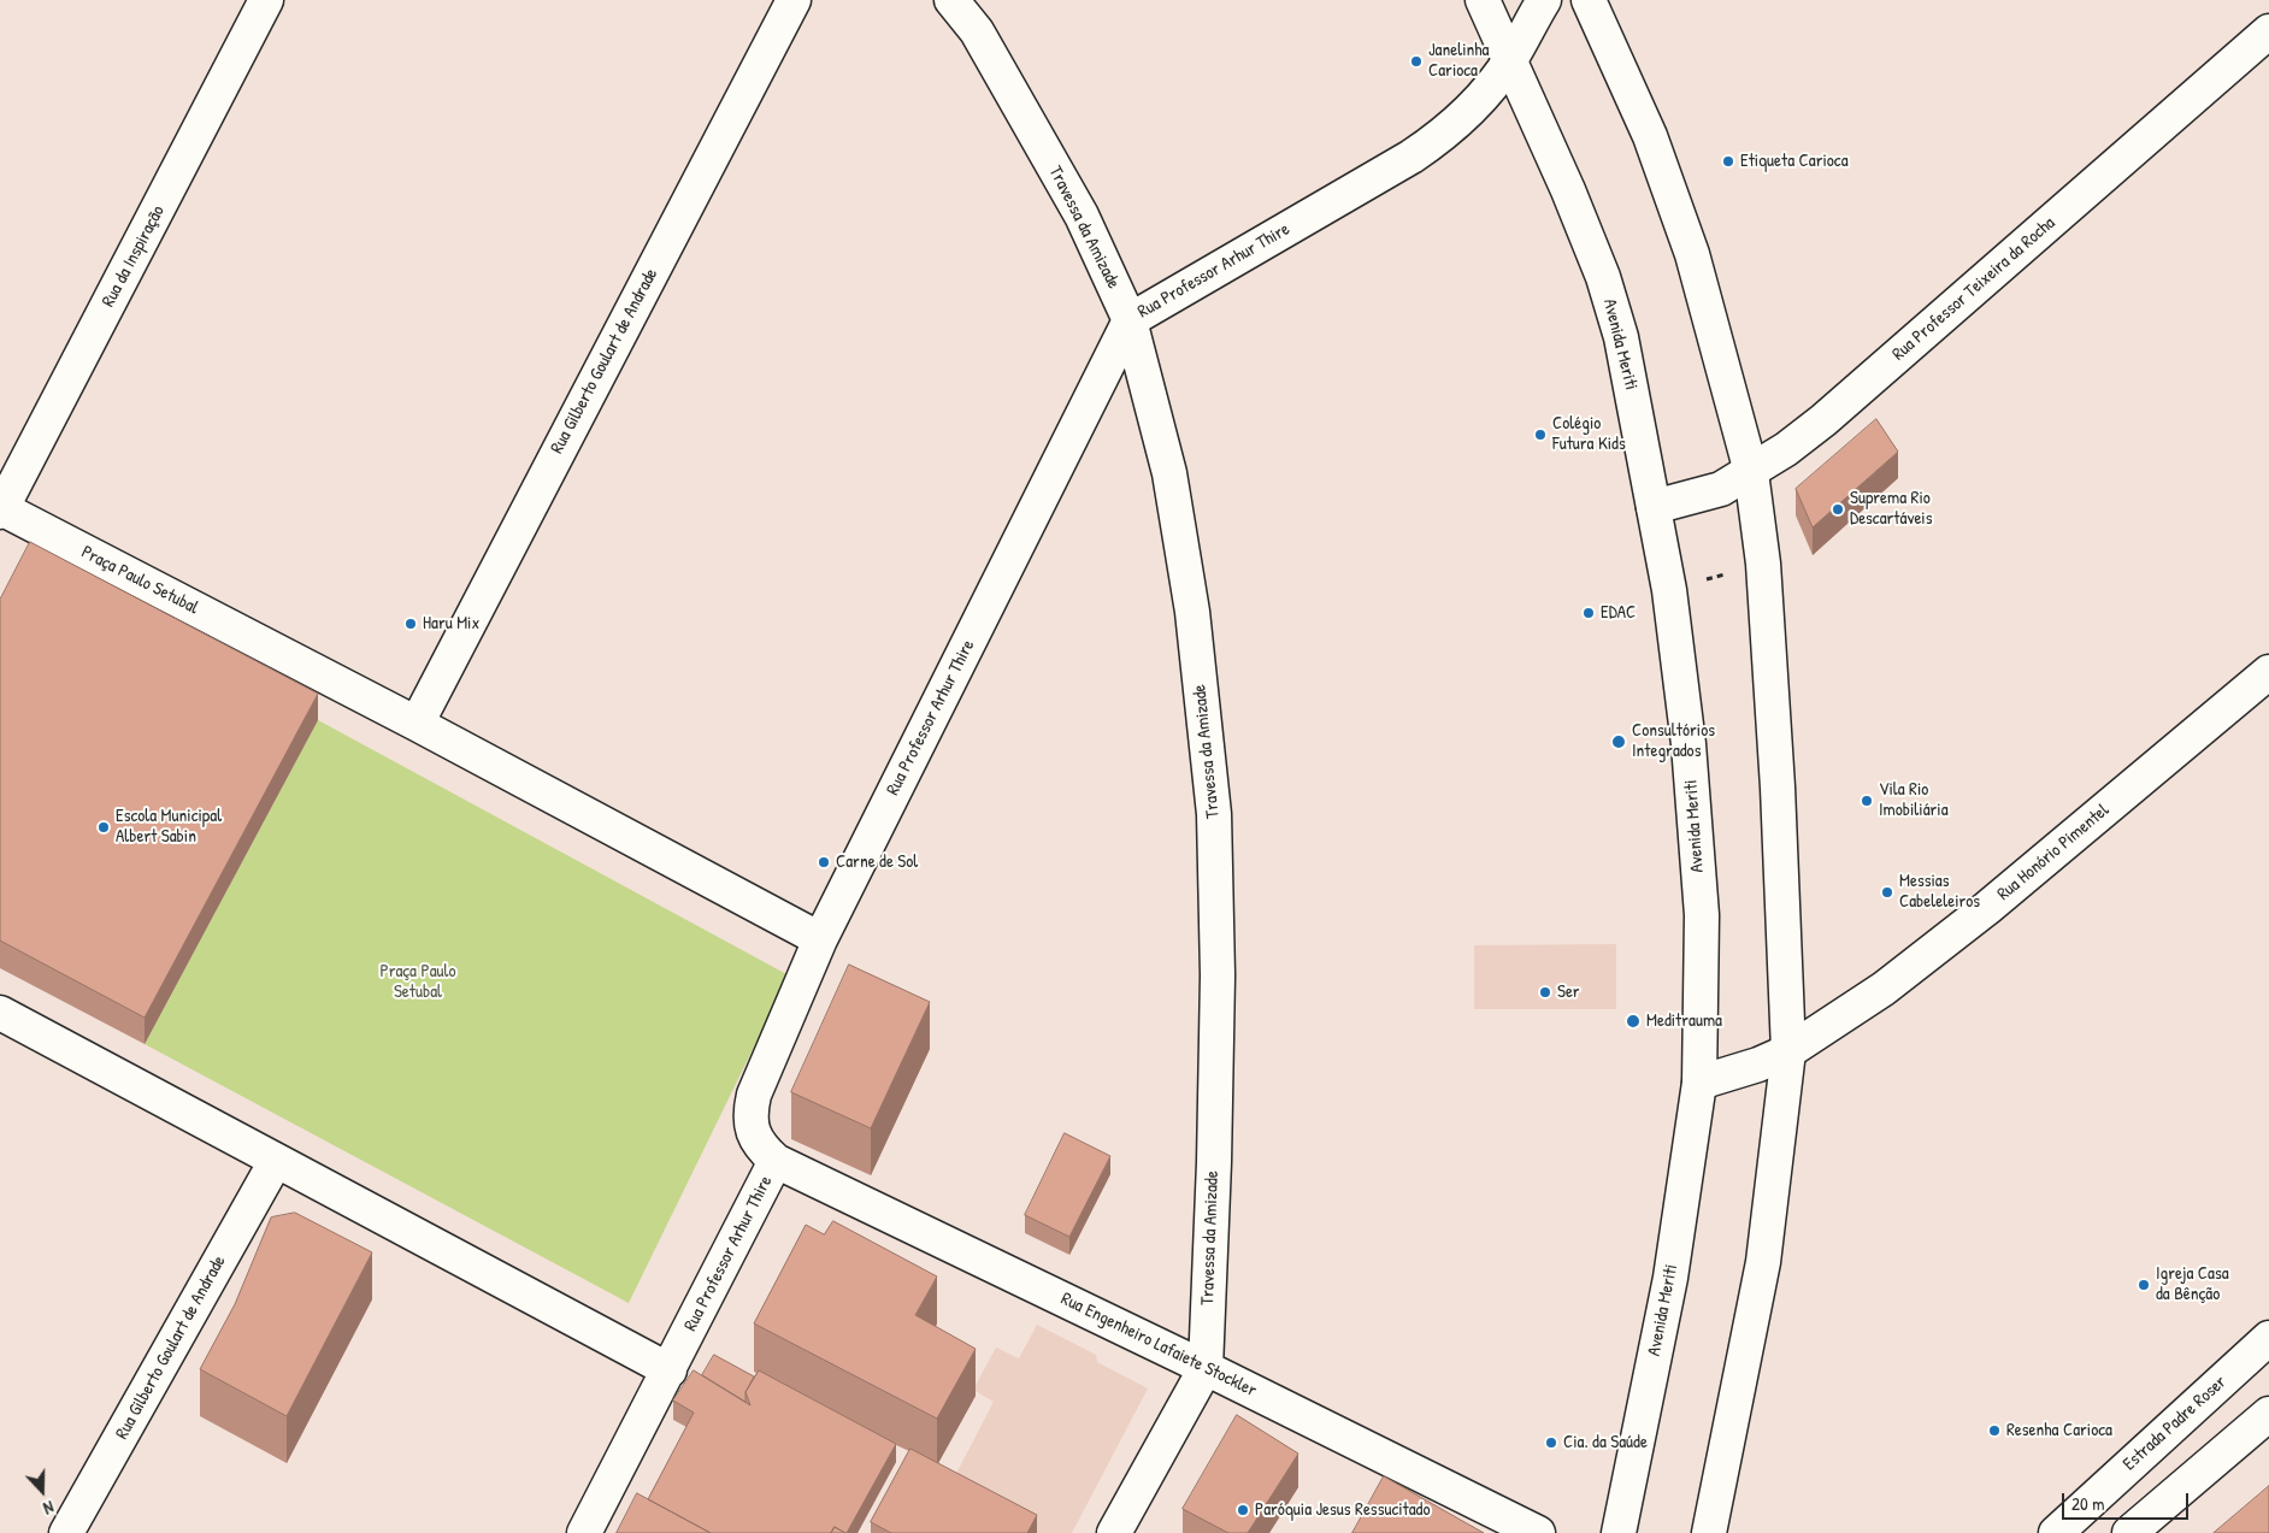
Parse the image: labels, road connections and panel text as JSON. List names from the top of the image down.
{
  "streets": {
    "street": [
      "Travessa da Amizade",
      "Rua da Inspiração",
      "Rua Professor Arhur Thire",
      "Rua Professor Teixeira da Rocha",
      "Avenida Meriti",
      "Rua Gilberto Goulart de Andrade",
      "Praça Paulo Setubal",
      "Rua Honório Pimentel",
      "Rua Engenheiro Lafaiete Stockler",
      "Estrada Padre Roser"
    ]
  },
  "crossings": [
    ["Travessa da Amizade", "Rua Professor Arhur Thire"],
    ["Travessa da Amizade", "Rua Engenheiro Lafaiete Stockler"],
    ["Rua da Inspiração", "Praça Paulo Setubal"],
    ["Rua Professor Arhur Thire", "Avenida Meriti"],
    ["Rua Professor Arhur Thire", "Praça Paulo Setubal"],
    ["Rua Professor Arhur Thire", "Rua Engenheiro Lafaiete Stockler"],
    ["Rua Professor Teixeira da Rocha", "Avenida Meriti"],
    ["Avenida Meriti", "Rua Honório Pimentel"],
    ["Rua Gilberto Goulart de Andrade", "Praça Paulo Setubal"]
  ],
  "parks": ["Praça Paulo Setubal"],
  "places": [
    "Janelinha Carioca",
    "Etiqueta Carioca",
    "Colégio Futura Kids",
    "Suprema Rio Descartáveis",
    "EDAC",
    "Haru Mix",
    "Consultórios Integrados",
    "Vila Rio Imobiliária",
    "Escola Municipal Albert Sabin",
    "Carne de Sol",
    "Messias Cabeleleiros",
    "Ser",
    "Meditrauma",
    "Igreja Casa da Bênção",
    "Resenha Carioca",
    "Cia. da Saúde",
    "Paróquia Jesus Ressucitado"
  ],
  "scale_bar": "20 m",
  "north": "bottom"
}
